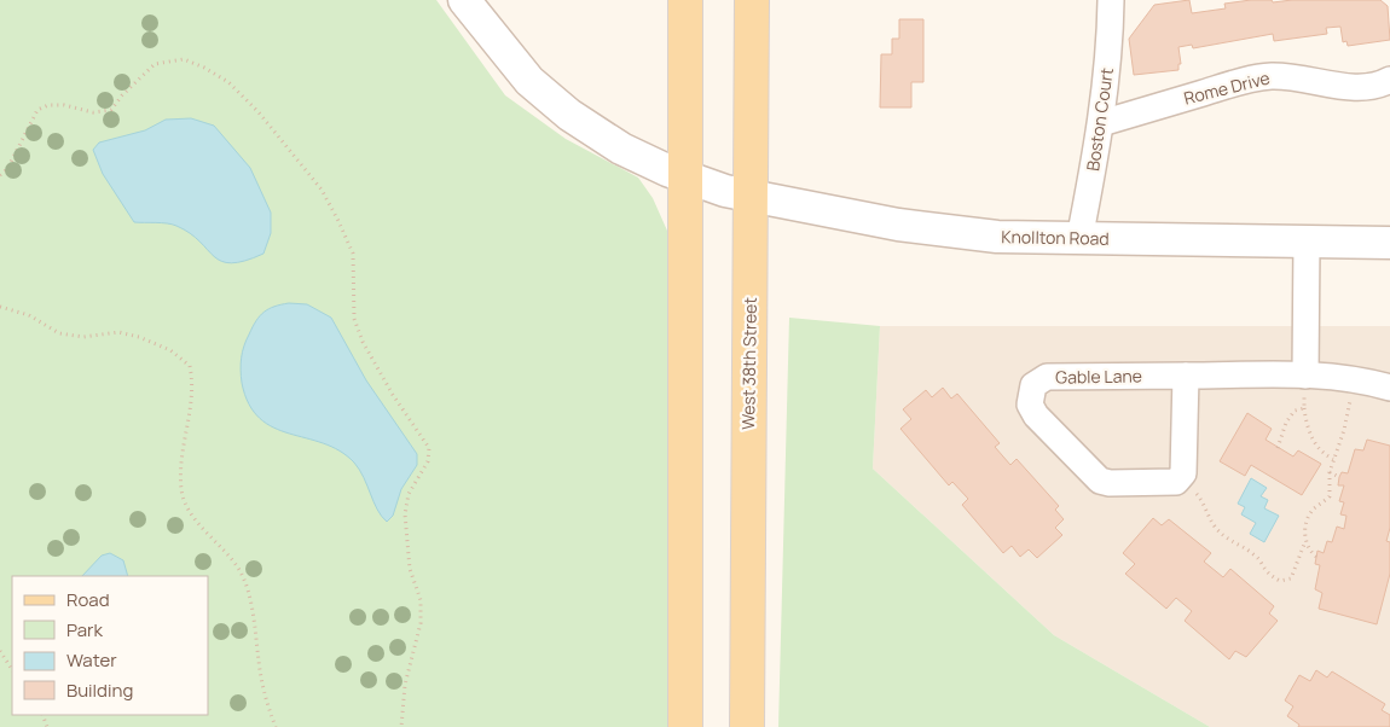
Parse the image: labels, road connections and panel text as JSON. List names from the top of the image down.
{
  "streets": {
    "main road": ["West 38th Street"],
    "street": [
      "Rome Drive",
      "Boston Court",
      "Knollton Road",
      "Gable Lane"
    ]
  },
  "crossings": [
    ["Rome Drive", "Boston Court"],
    ["Boston Court", "Knollton Road"],
    ["Knollton Road", "West 38th Street"]
  ],
  "legend": [
    "Road",
    "Park",
    "Water",
    "Building"
  ]
}
